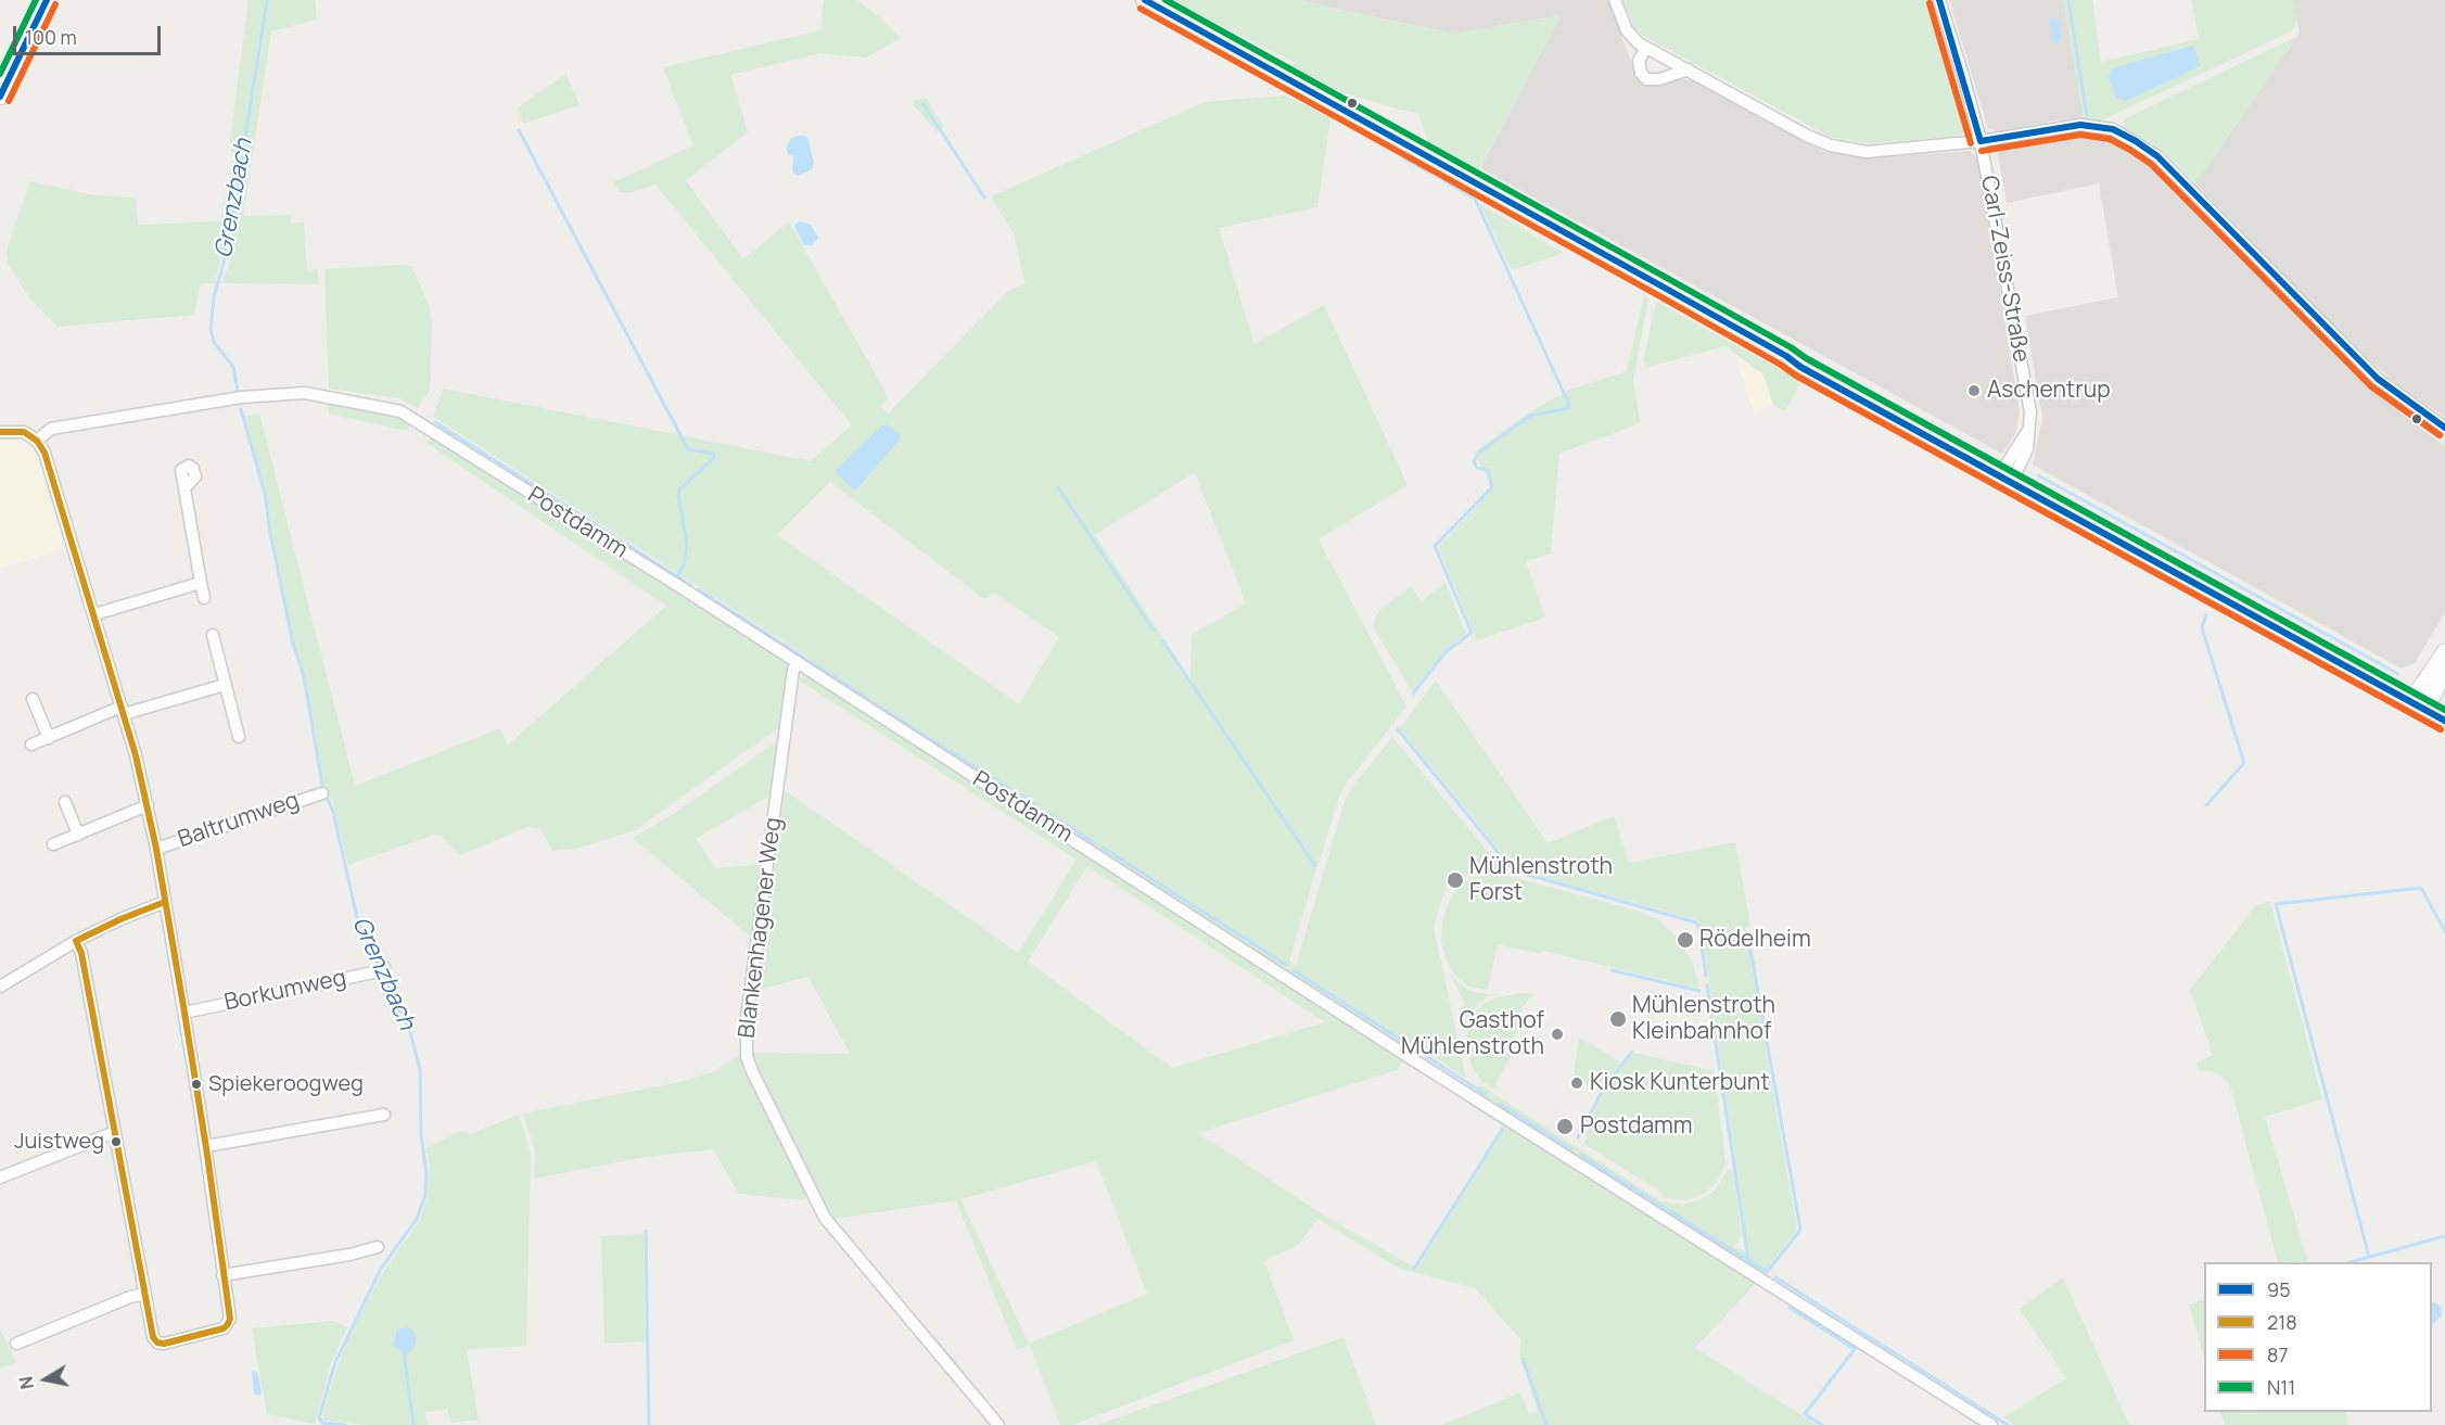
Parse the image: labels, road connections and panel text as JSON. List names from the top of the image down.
{
  "streets": {
    "street": [
      "Carl-Zeiss-Straße",
      "Postdamm",
      "Baltrumweg",
      "Blankenhagener Weg",
      "Borkumweg"
    ]
  },
  "crossings": [
    ["Postdamm", "Blankenhagener Weg"]
  ],
  "water": ["Grenzbach"],
  "places": [
    "Aschentrup",
    "Mühlenstroth Forst",
    "Rödelheim",
    "Mühlenstroth Kleinbahnhof",
    "Gasthof Mühlenstroth",
    "Kiosk Kunterbunt",
    "Spiekeroogweg",
    "Postdamm",
    "Juistweg"
  ],
  "lines": [
    "transit line 95",
    "transit line N11",
    "transit line 87",
    "transit line 218"
  ],
  "legend": [
    "95",
    "218",
    "87",
    "N11"
  ],
  "scale_bar": "100 m",
  "north": "left"
}
